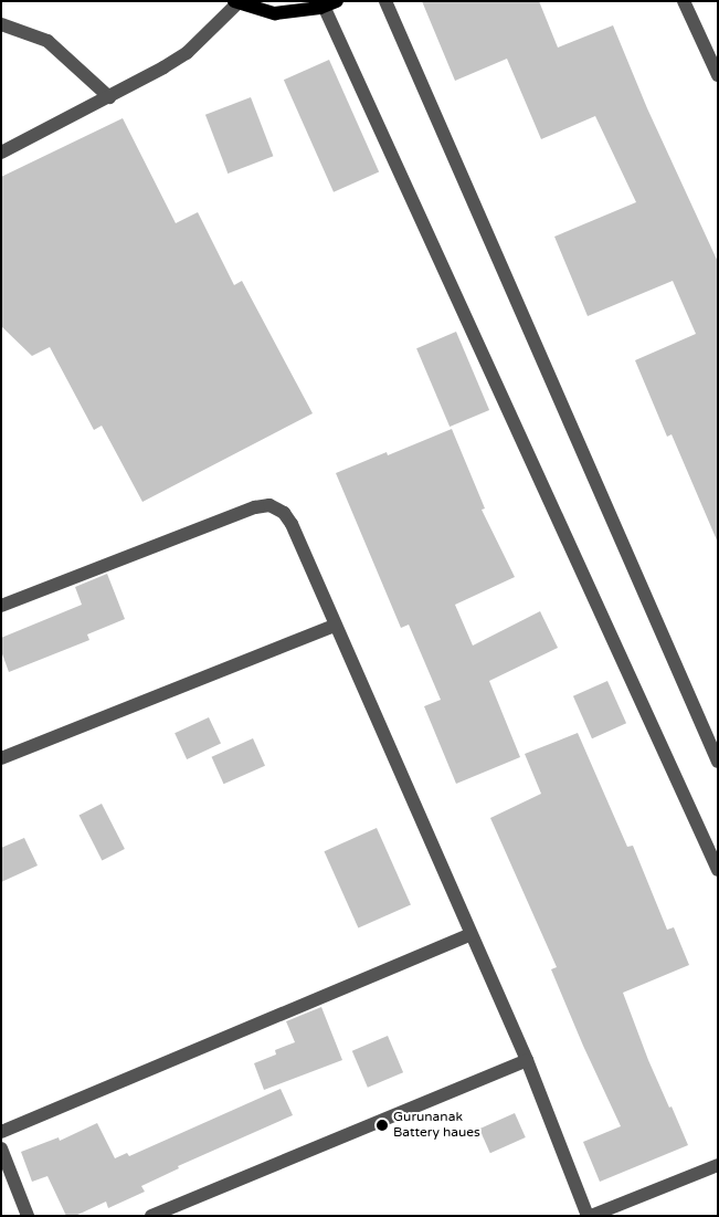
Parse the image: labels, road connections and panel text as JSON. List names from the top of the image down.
{
  "places": ["Gurunanak Battery haues"]
}
